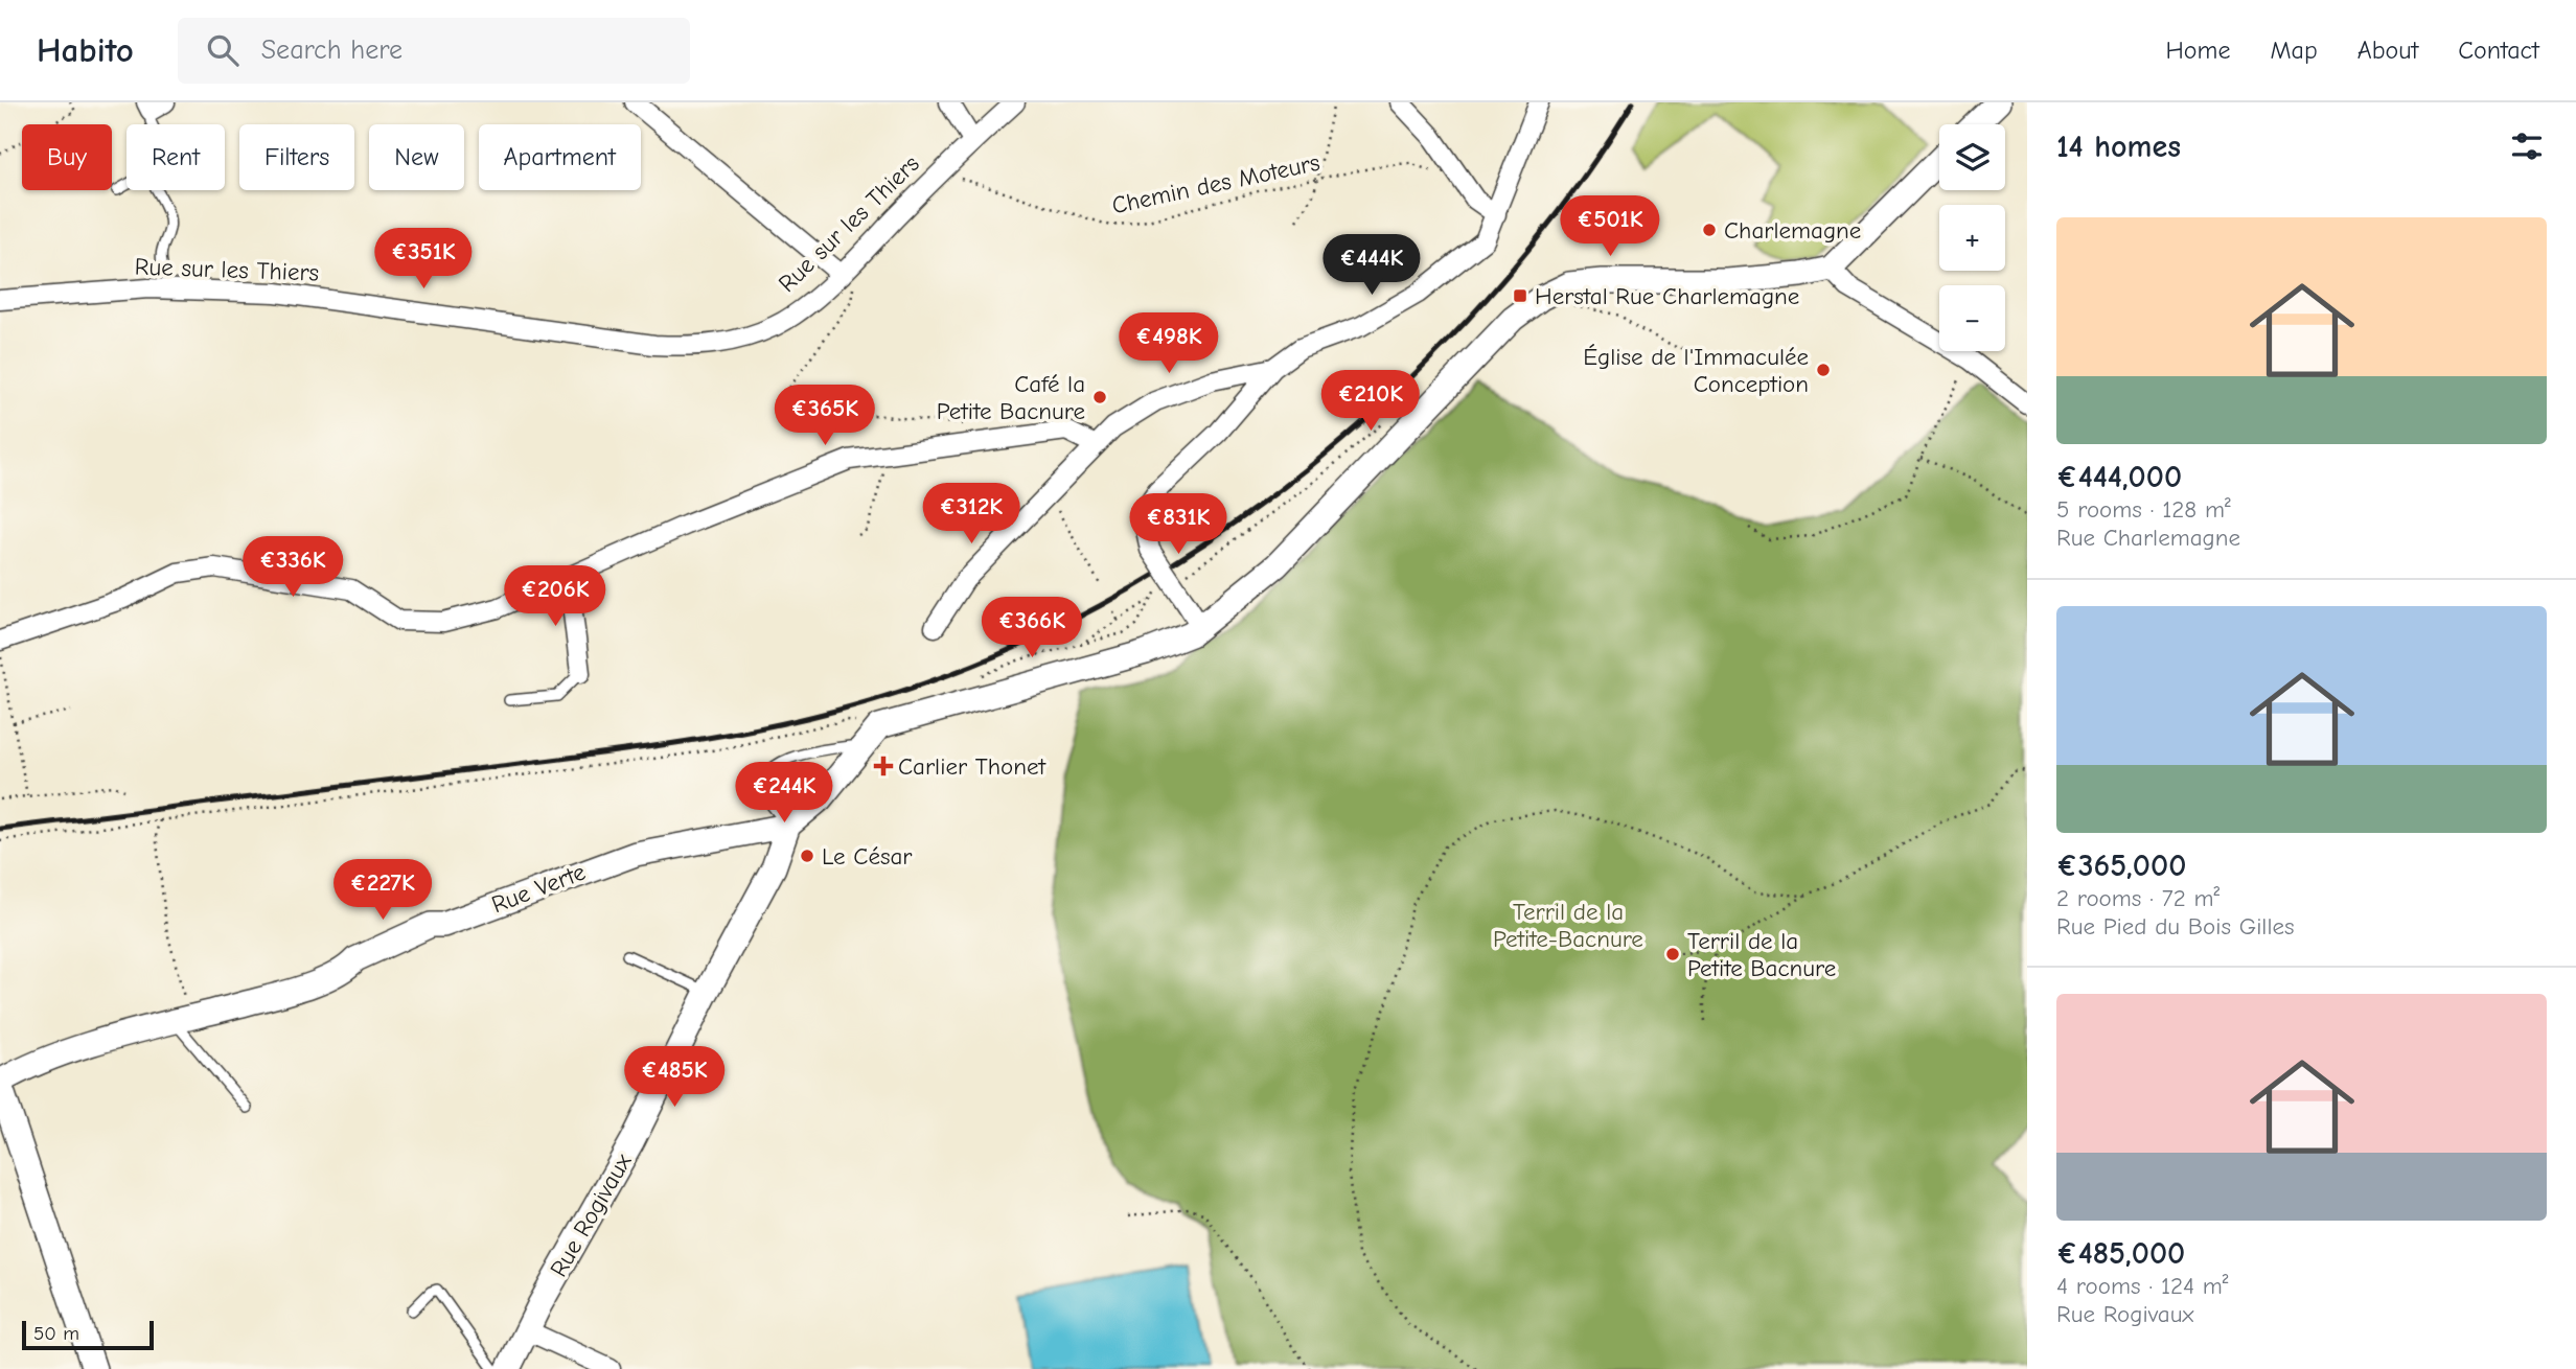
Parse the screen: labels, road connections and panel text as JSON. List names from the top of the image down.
{
  "streets": {
    "street": ["Rue sur les Thiers", "Rue Verte", "Rue Rogivaux"],
    "path": ["Chemin des Moteurs"]
  },
  "crossings": [
    ["Chemin des Moteurs", "Rue sur les Thiers"],
    ["Rue Verte", "Rue Rogivaux"]
  ],
  "parks": ["Terril de la Petite-Bacnure"],
  "places": {
    "other": [
      "Charlemagne",
      "Église de l'Immaculée Conception",
      "Café la Petite Bacnure",
      "Le César",
      "Terril de la Petite Bacnure"
    ],
    "transit": ["Herstal Rue Charlemagne"],
    "health": ["Carlier Thonet"]
  },
  "scale_bar": "50 m",
  "page": {
    "header": "Habito",
    "search": "Search here",
    "nav": [
      "Home",
      "Map",
      "About",
      "Contact"
    ],
    "heading": "14 homes",
    "map_buttons": ["+", "−"],
    "chip": [
      "Buy",
      "Rent",
      "Filters",
      "New",
      "Apartment"
    ],
    "list": [
      {
        "name": "€444,000",
        "note": "5 rooms · 128 m² · Rue Charlemagne"
      },
      {
        "name": "€365,000",
        "note": "2 rooms · 72 m² · Rue Pied du Bois Gilles"
      },
      {
        "name": "€485,000",
        "note": "4 rooms · 124 m² · Rue Rogivaux"
      }
    ],
    "price": [
      "€501K",
      "€351K",
      "€444K",
      "€498K",
      "€210K",
      "€365K",
      "€312K",
      "€831K",
      "€336K",
      "€206K",
      "€366K",
      "€244K",
      "€227K",
      "€485K"
    ],
    "scale": "50 m"
  }
}
